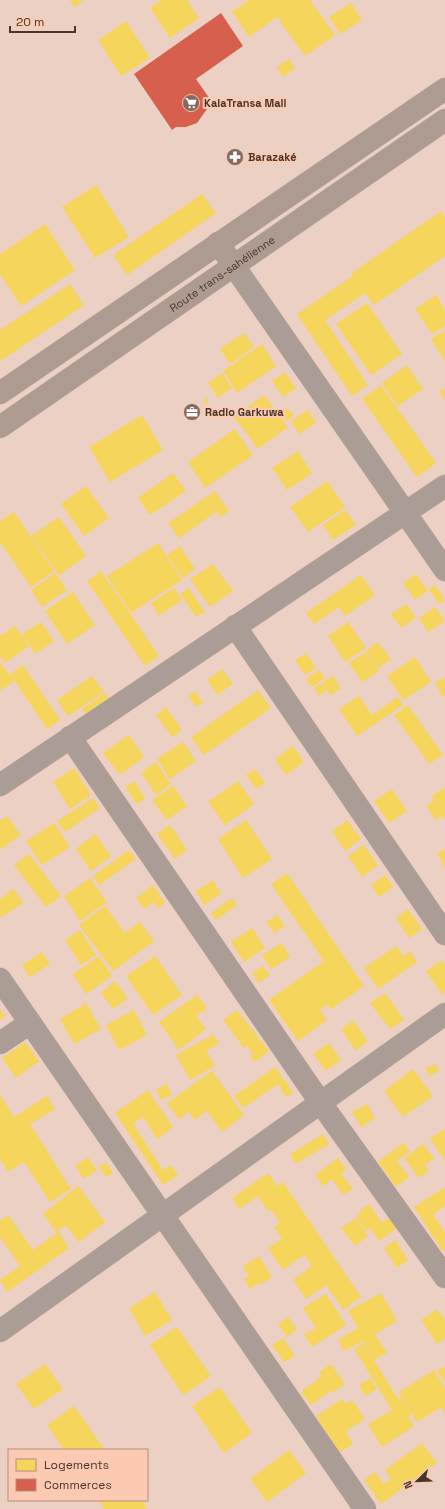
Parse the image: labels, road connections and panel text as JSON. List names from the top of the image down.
{
  "streets": {
    "highway": ["Route trans-sahélienne"]
  },
  "places": {
    "supermarket": ["KalaTransa Mall"],
    "pharmacy": ["Barazaké"],
    "office": ["Radio Garkuwa"]
  },
  "legend": ["Logements", "Commerces"],
  "scale_bar": "20 m",
  "north": "bottom left"
}
